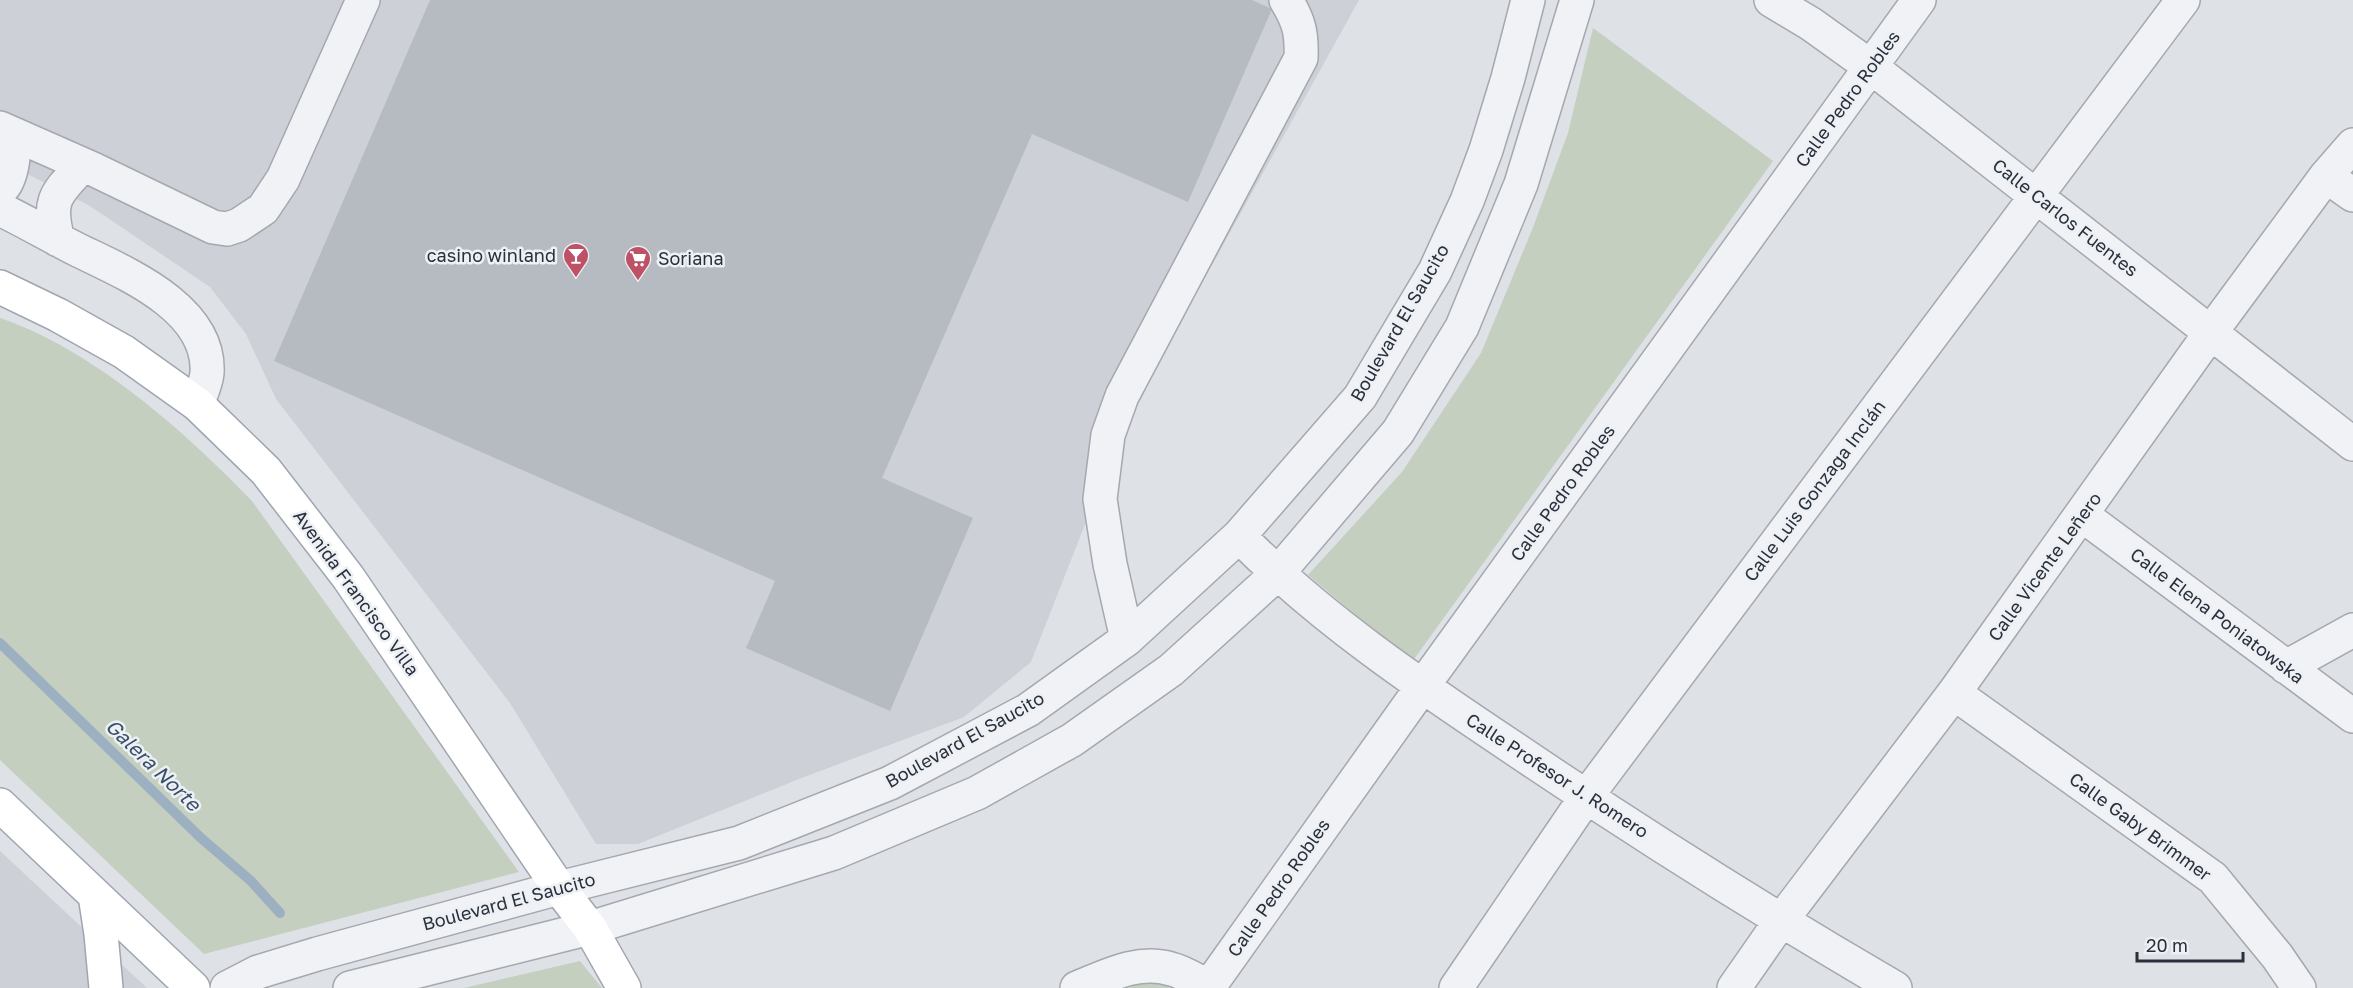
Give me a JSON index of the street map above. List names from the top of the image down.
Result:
{
  "streets": {
    "main road": ["Avenida Francisco Villa"],
    "street": [
      "Calle Pedro Robles",
      "Calle Carlos Fuentes",
      "Boulevard El Saucito",
      "Calle Luis Gonzaga Inclán",
      "Calle Vicente Leñero",
      "Calle Elena Poniatowska",
      "Calle Profesor J. Romero",
      "Calle Gaby Brimmer"
    ]
  },
  "crossings": [
    ["Calle Pedro Robles", "Calle Carlos Fuentes"],
    ["Calle Pedro Robles", "Calle Profesor J. Romero"],
    ["Calle Carlos Fuentes", "Calle Luis Gonzaga Inclán"],
    ["Calle Carlos Fuentes", "Calle Vicente Leñero"],
    ["Boulevard El Saucito", "Avenida Francisco Villa"],
    ["Boulevard El Saucito", "Calle Profesor J. Romero"],
    ["Calle Luis Gonzaga Inclán", "Calle Profesor J. Romero"],
    ["Calle Vicente Leñero", "Calle Elena Poniatowska"],
    ["Calle Vicente Leñero", "Calle Profesor J. Romero"],
    ["Calle Vicente Leñero", "Calle Gaby Brimmer"]
  ],
  "water": ["Galera Norte"],
  "places": {
    "bar": ["casino winland"],
    "supermarket": ["Soriana"]
  },
  "scale_bar": "20 m"
}
